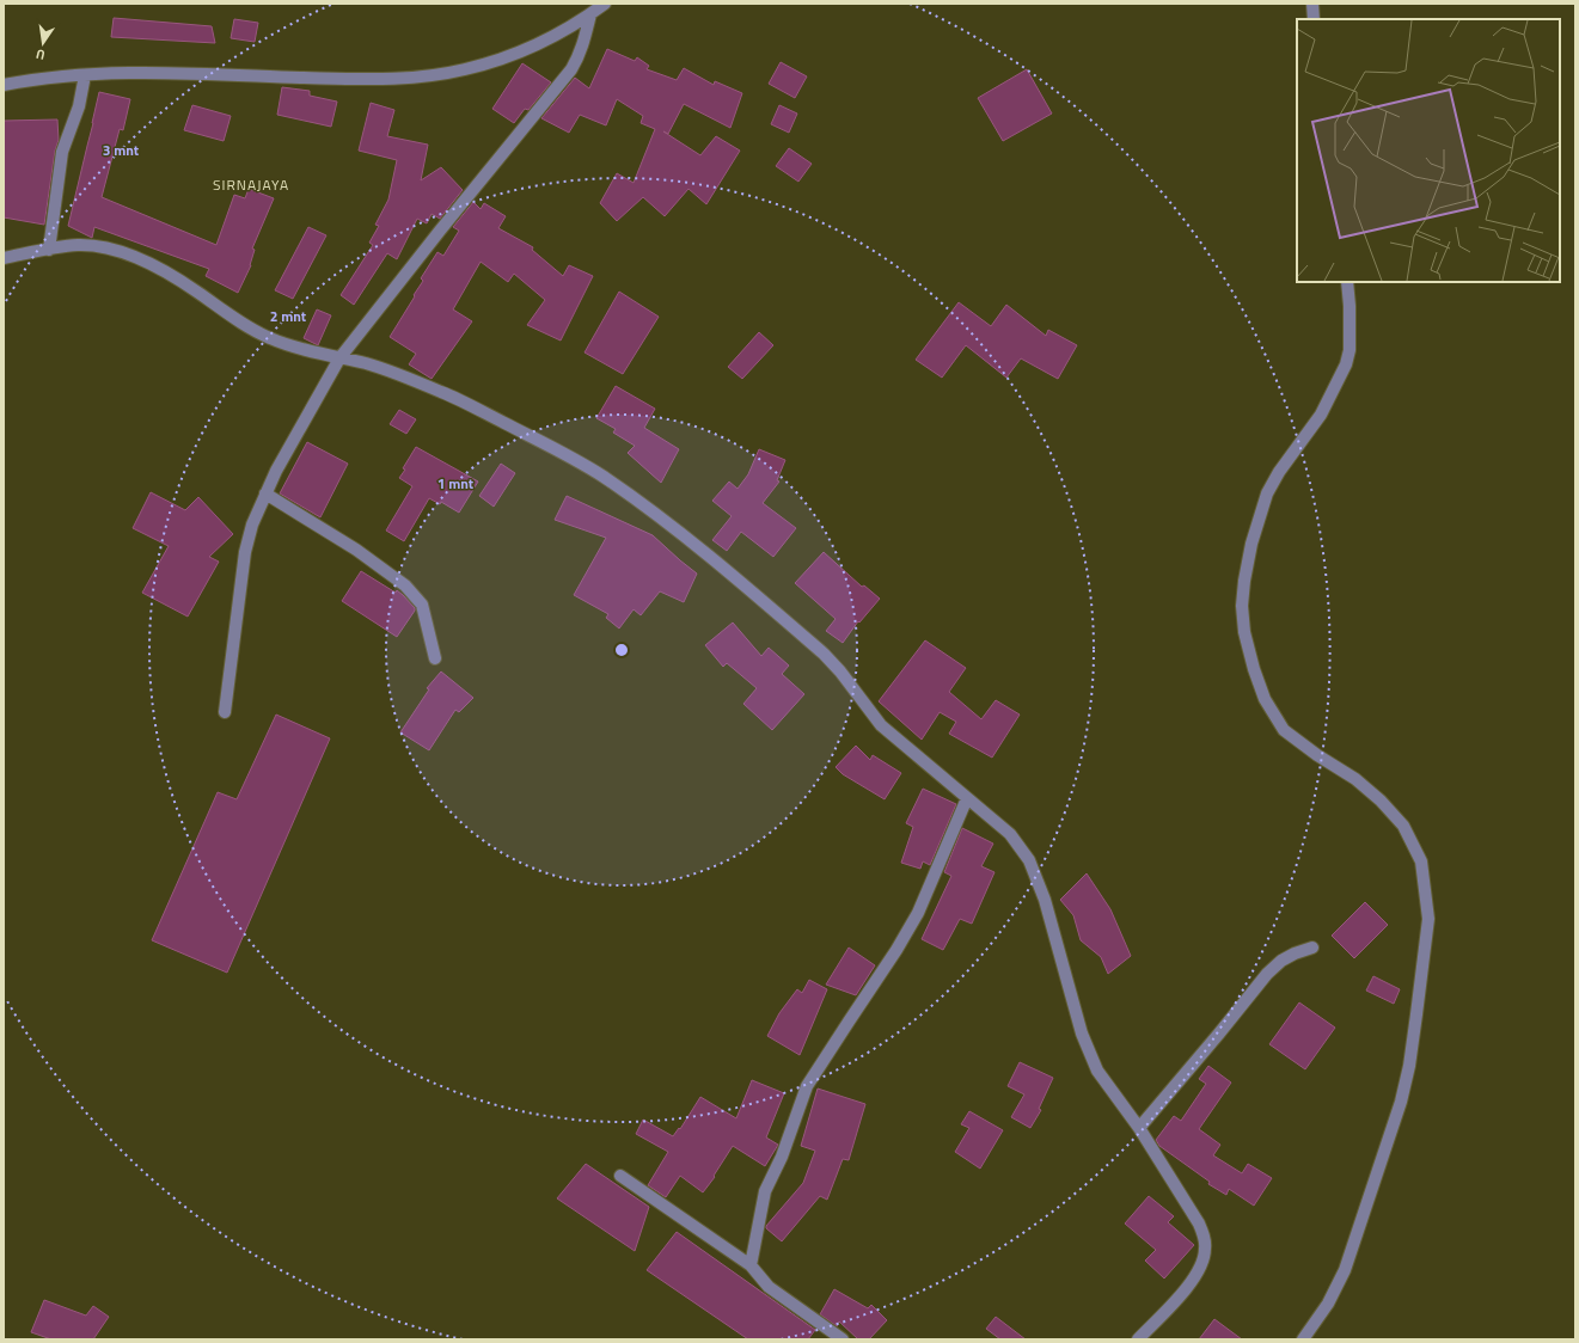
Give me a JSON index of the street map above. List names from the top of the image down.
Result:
{
  "districts": ["SIRNAJAYA"],
  "north": "bottom",
  "rings": ["3 mnt", "2 mnt", "1 mnt"]
}
